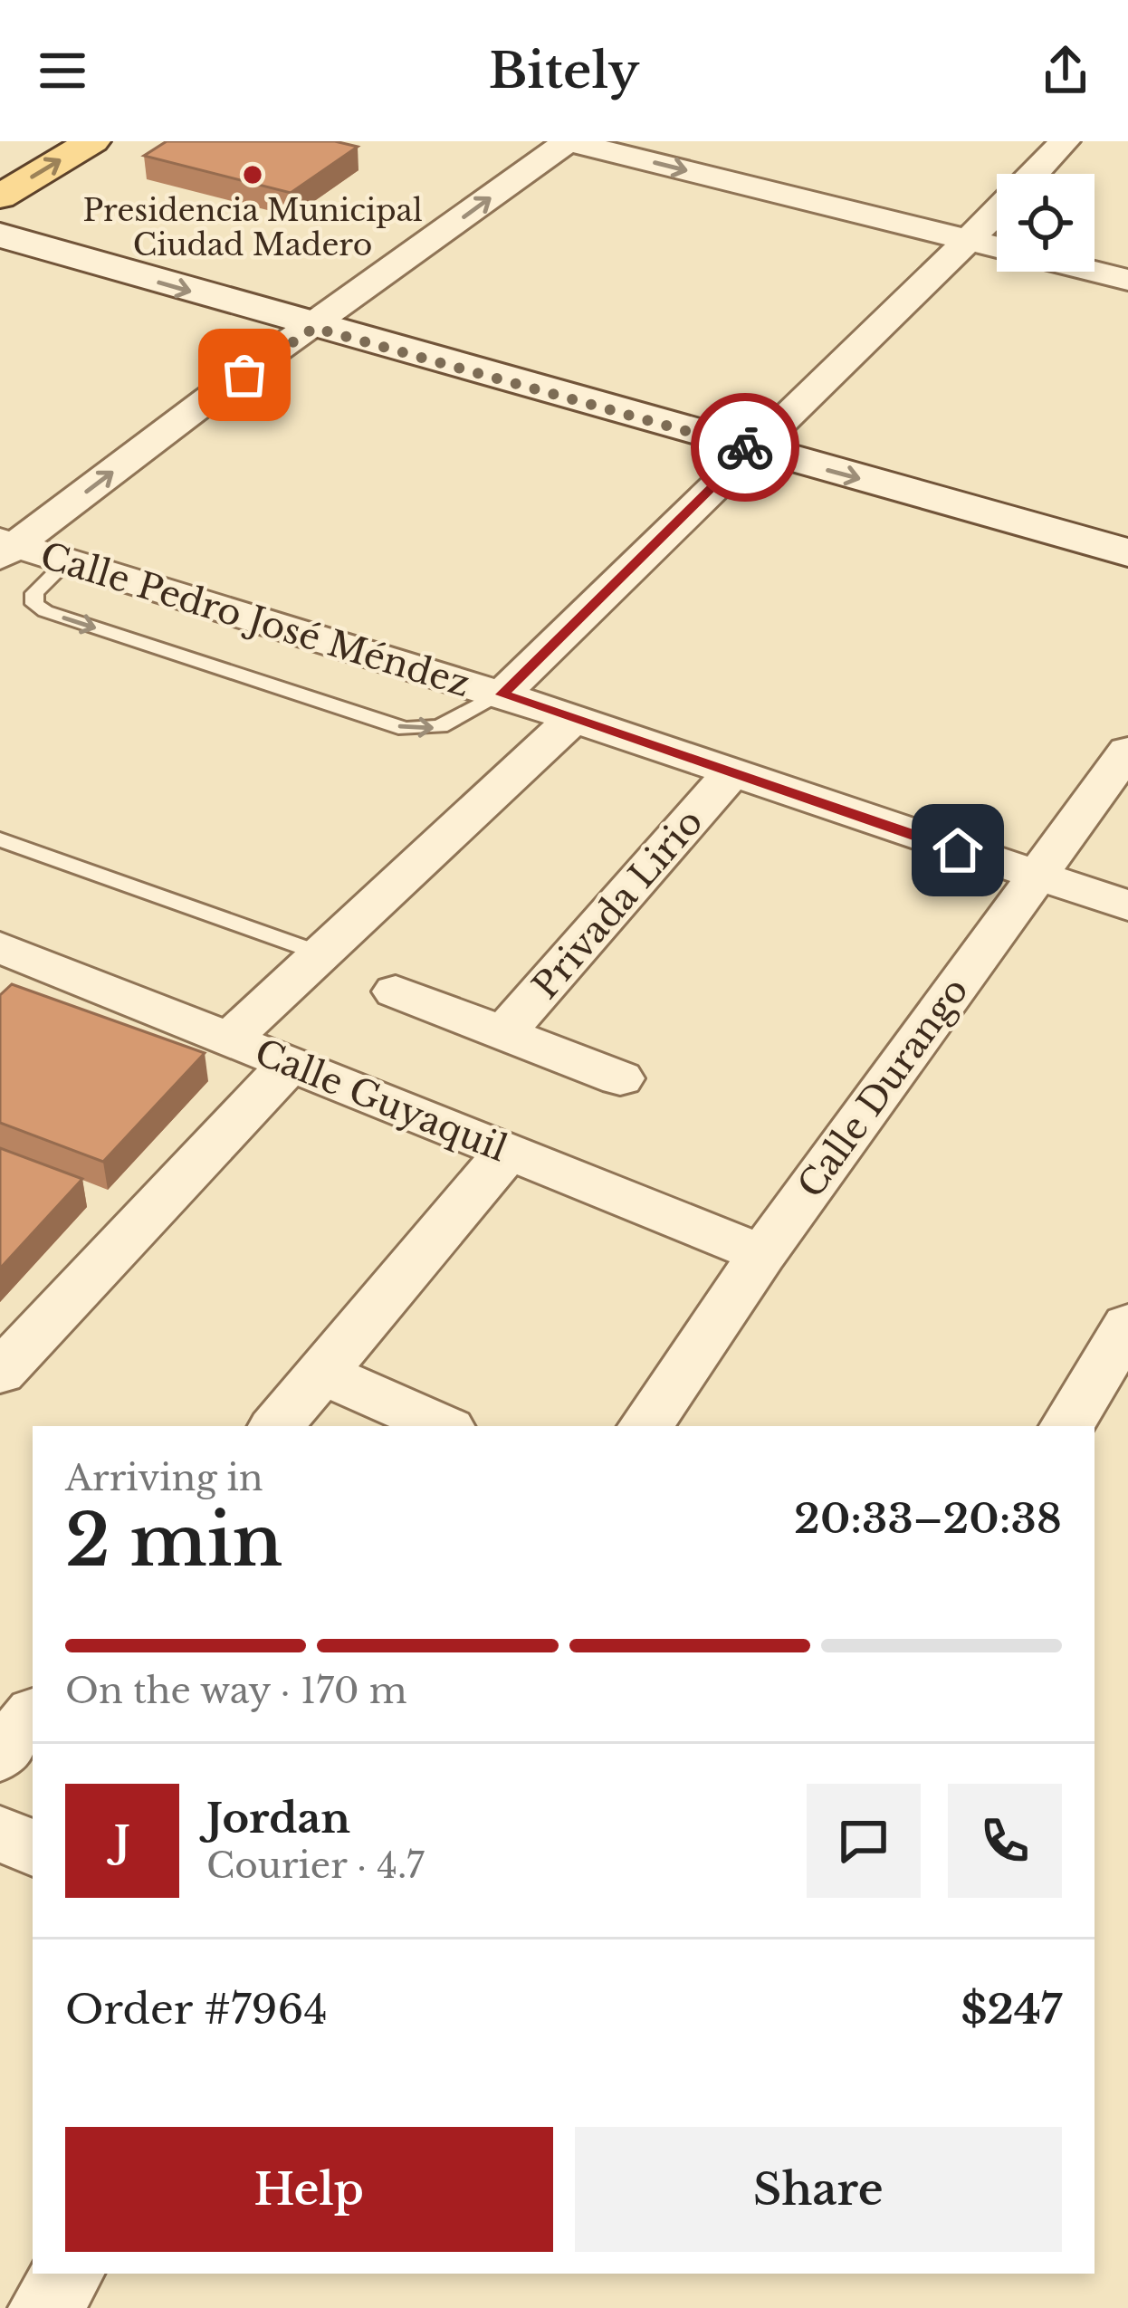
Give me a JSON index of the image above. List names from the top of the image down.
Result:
{
  "streets": {
    "street": [
      "Calle Pedro José Méndez",
      "Privada Lirio",
      "Calle Durango",
      "Calle Guyaquil"
    ]
  },
  "crossings": [
    ["Calle Pedro José Méndez", "Privada Lirio"],
    ["Calle Pedro José Méndez", "Calle Durango"],
    ["Calle Durango", "Calle Guyaquil"]
  ],
  "places": ["Presidencia Municipal Ciudad Madero"],
  "page": {
    "header": "Bitely",
    "heading": ["2 min", "Arriving in", "20:33–20:38"],
    "panel": [
      "Jordan",
      "Courier · 4.7",
      "Order #7964",
      "$247"
    ],
    "bar": "On the way · 170 m",
    "round": "J",
    "buttons": ["Help", "Share"]
  }
}
